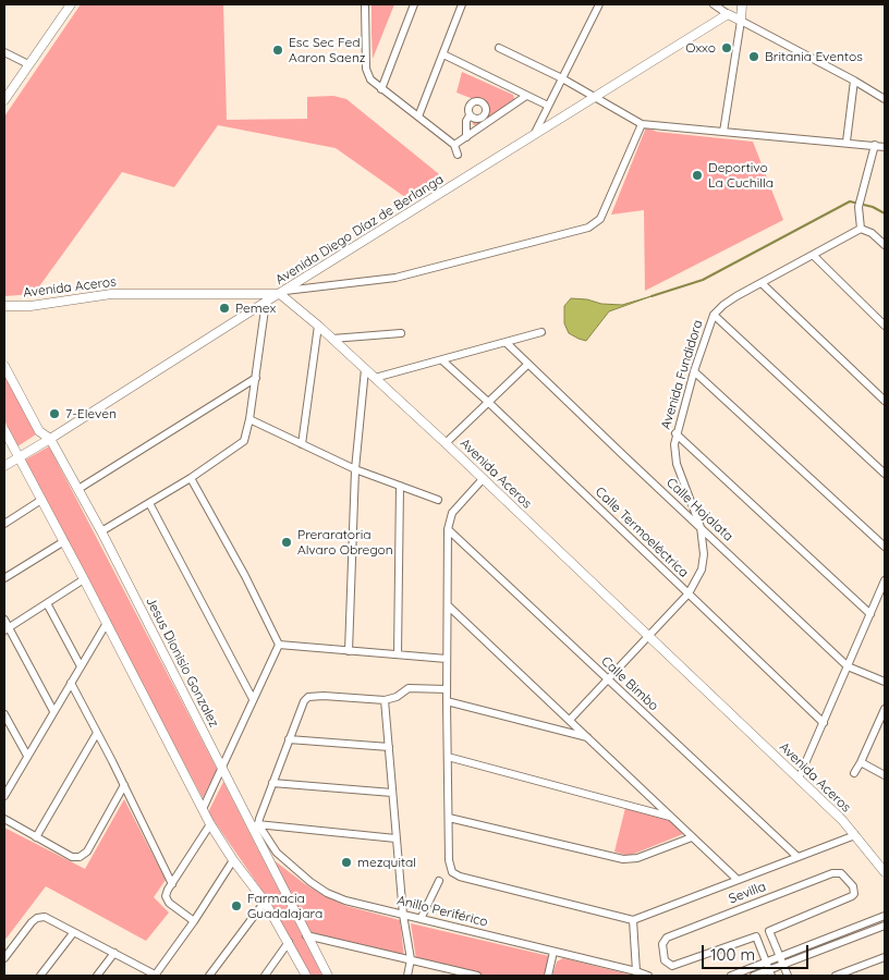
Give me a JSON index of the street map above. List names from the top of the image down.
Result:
{
  "streets": {
    "street": [
      "Avenida Diego Díaz de Berlanga",
      "Avenida Aceros",
      "Avenida Fundidora",
      "Calle Hojalata",
      "Calle Termoeléctrica",
      "Jesus Dionisio Gonzalez",
      "Calle Bimbo",
      "Sevilla",
      "Anillo Periférico"
    ]
  },
  "crossings": [
    ["Avenida Diego Díaz de Berlanga", "Avenida Aceros"],
    ["Avenida Diego Díaz de Berlanga", "Jesus Dionisio Gonzalez"],
    ["Avenida Aceros", "Avenida Fundidora"],
    ["Avenida Fundidora", "Calle Hojalata"],
    ["Avenida Fundidora", "Calle Termoeléctrica"],
    ["Avenida Fundidora", "Calle Bimbo"],
    ["Jesus Dionisio Gonzalez", "Anillo Periférico"]
  ],
  "places": [
    "Oxxo",
    "Esc Sec Fed Aaron Saenz",
    "Britania Eventos",
    "Deportivo La Cuchilla",
    "Pemex",
    "7-Eleven",
    "Preraratoria Alvaro Obregon",
    "mezquital",
    "Farmacia Guadalajara"
  ],
  "scale_bar": "100 m"
}
